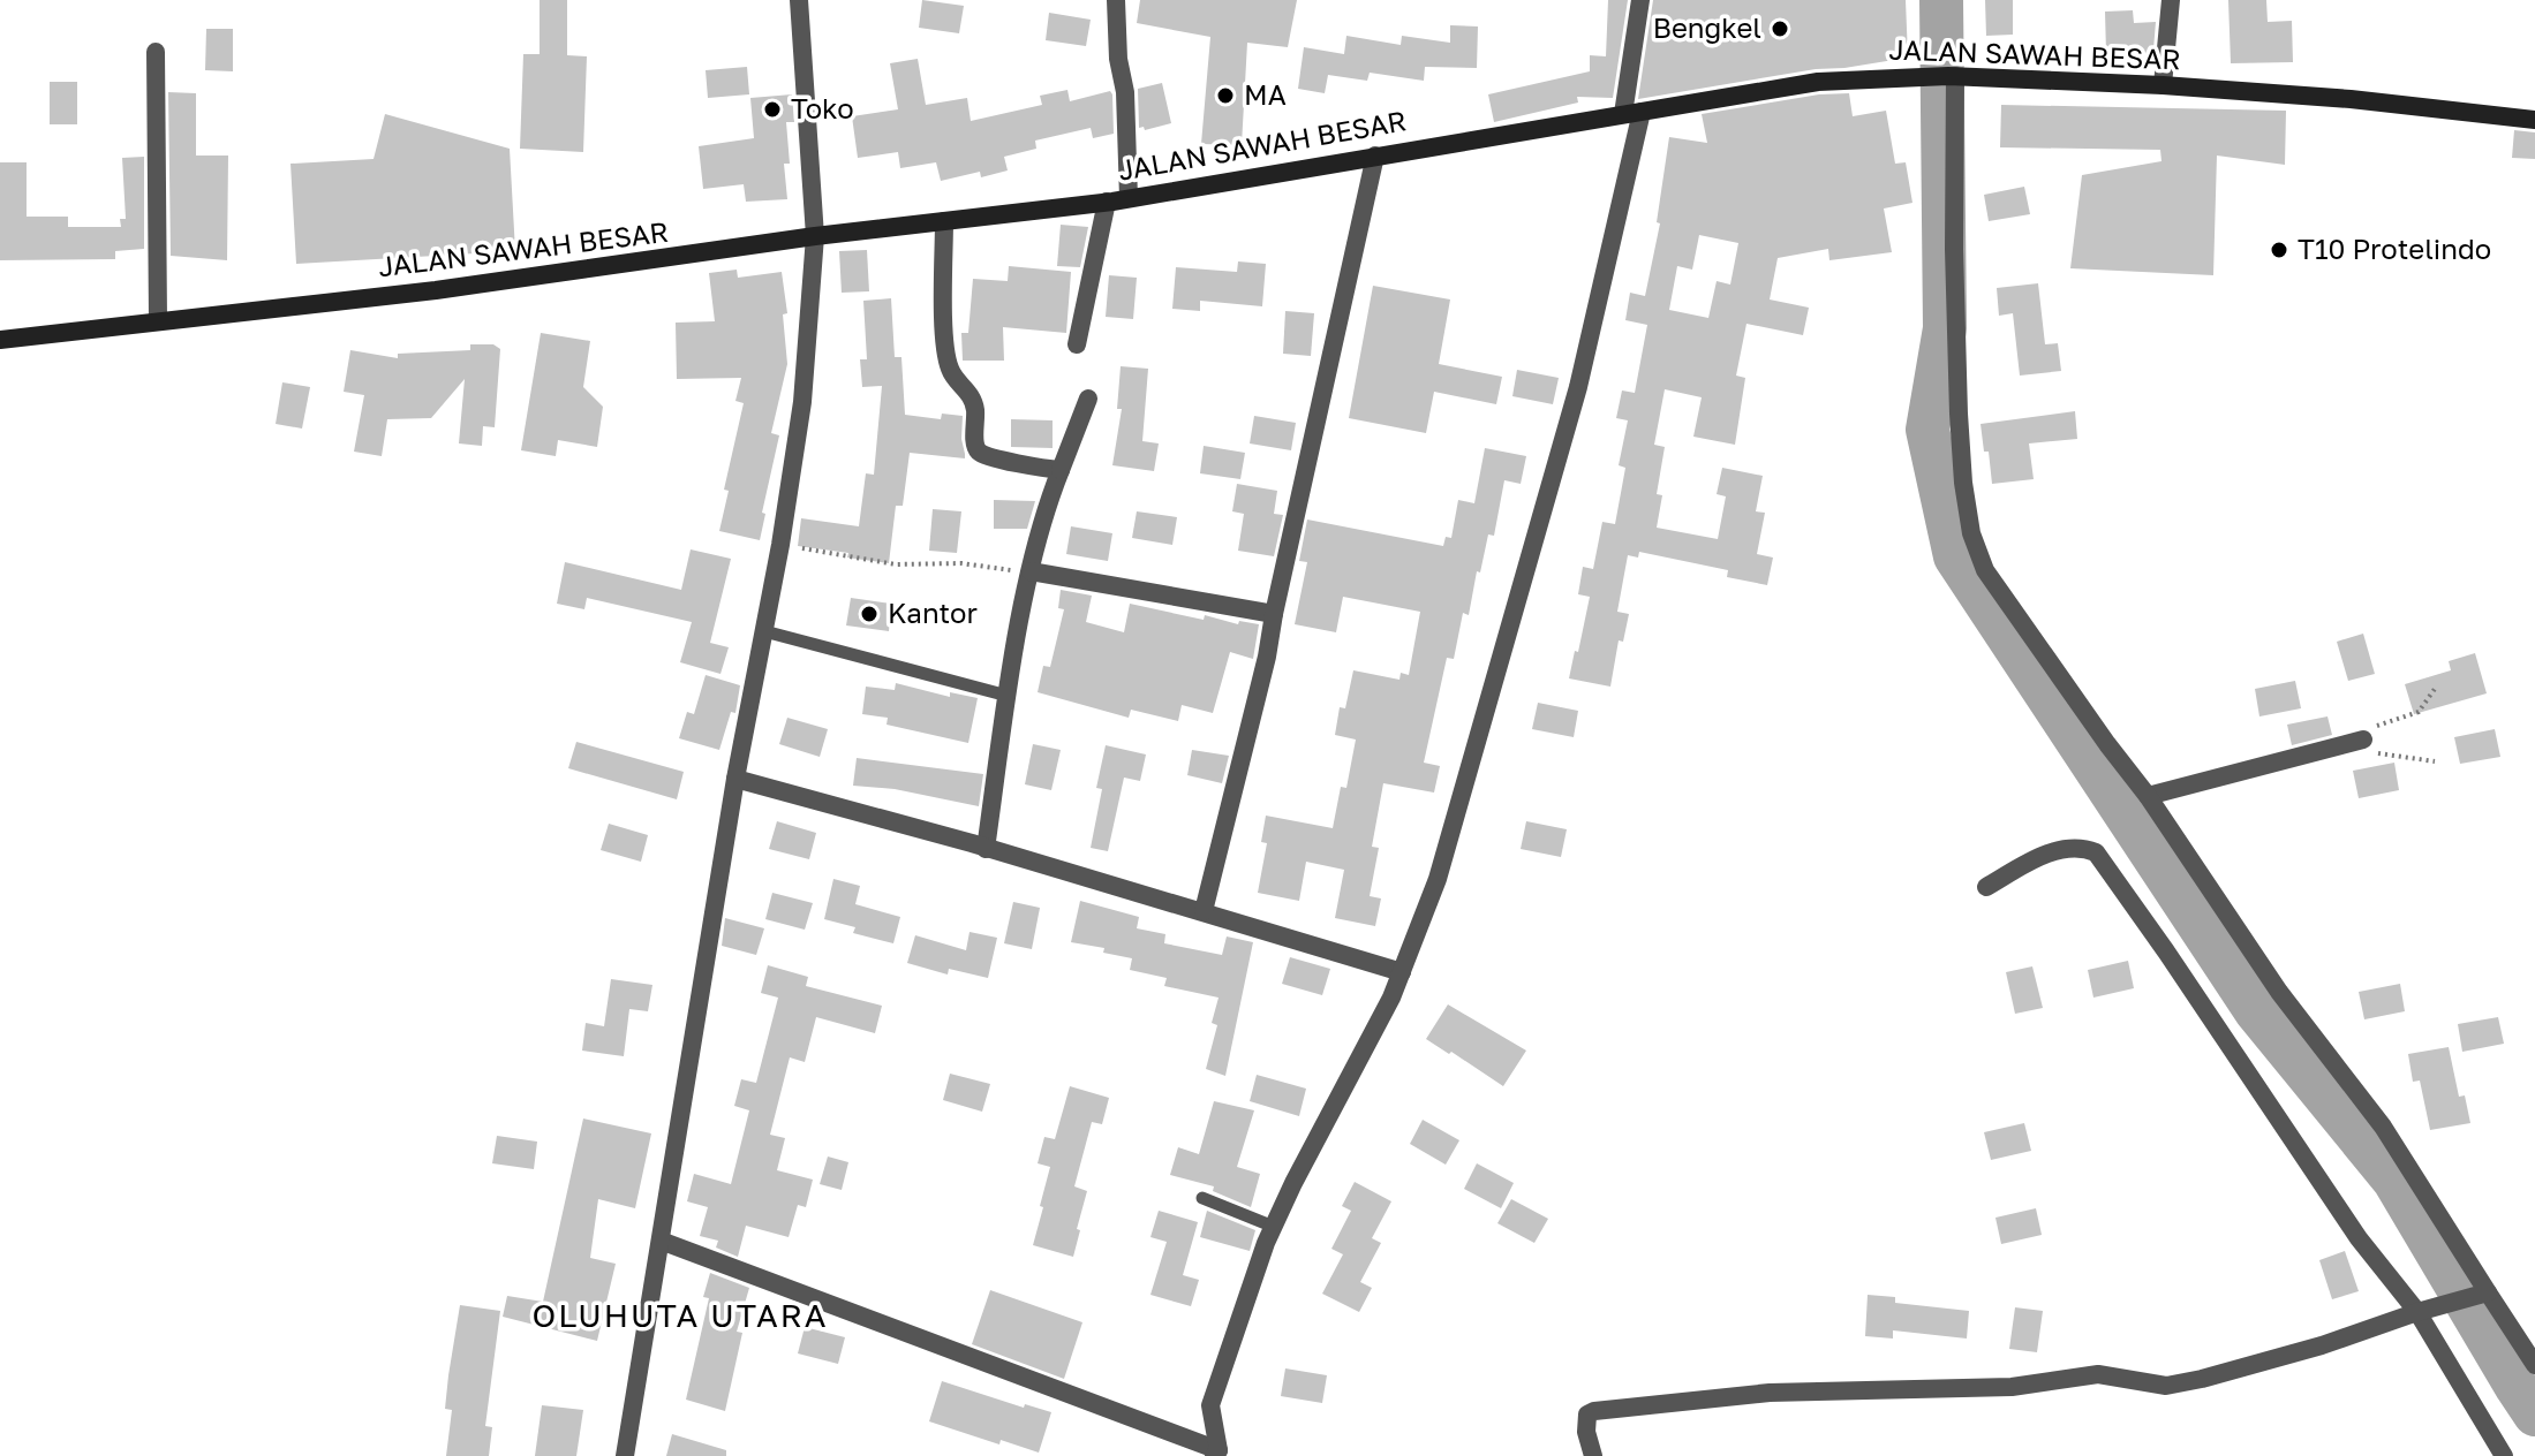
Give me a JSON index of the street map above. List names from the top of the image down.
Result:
{
  "streets": {
    "main road": ["JALAN SAWAH BESAR"]
  },
  "districts": ["OLUHUTA UTARA"],
  "places": [
    "Bengkel",
    "MA",
    "Toko",
    "T10 Protelindo",
    "Kantor"
  ]
}
